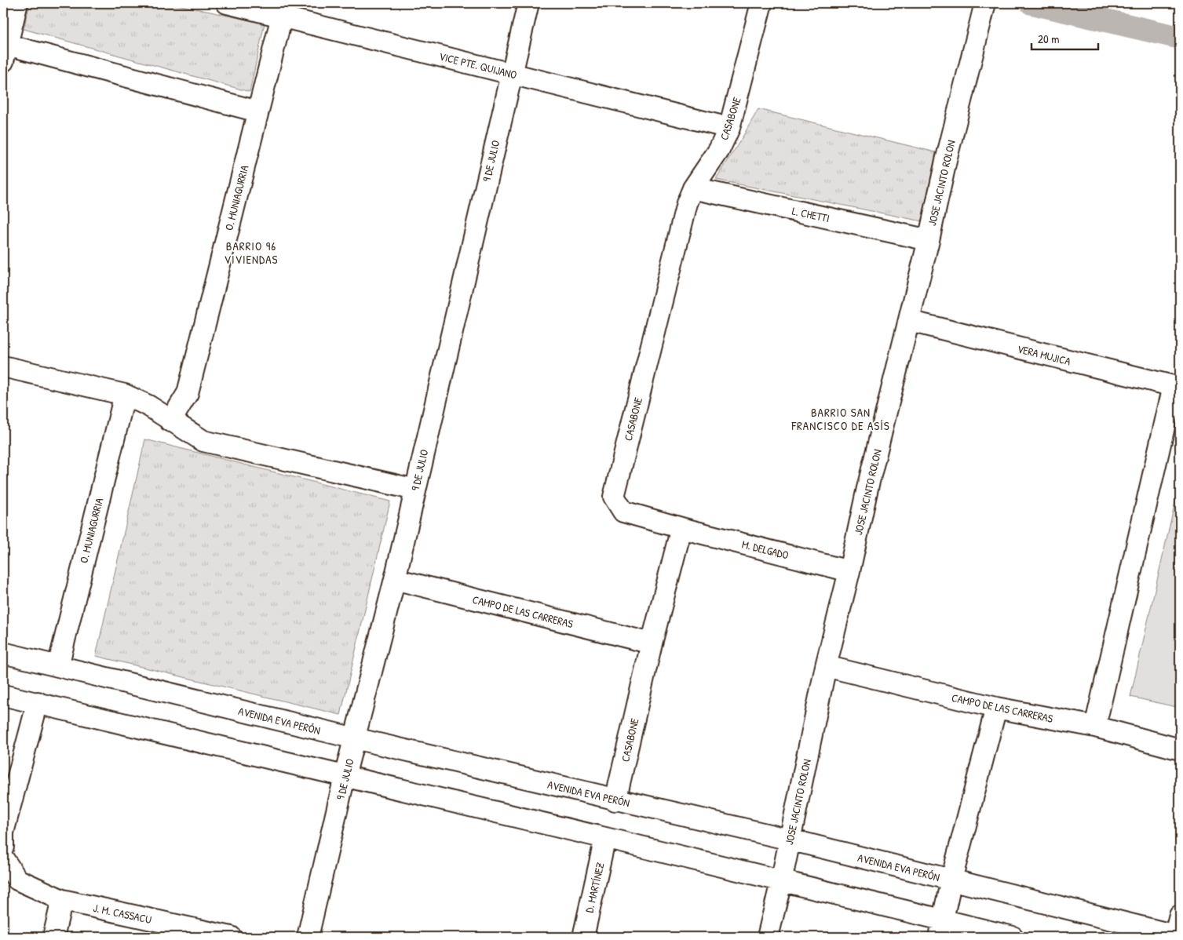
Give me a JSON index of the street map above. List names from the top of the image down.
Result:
{
  "streets": {
    "street": [
      "VICE PTE. QUIJANO",
      "CASABONE",
      "9 DE JULIO",
      "JOSE JACINTO ROLON",
      "O. MUNIAGURRIA",
      "L. CHETTI",
      "VERA MUJICA",
      "M. DELGADO",
      "CAMPO DE LAS CARRERAS",
      "AVENIDA EVA PERÓN",
      "D. MARTÍNEZ",
      "J. M. CASSACU"
    ]
  },
  "crossings": [
    ["VICE PTE. QUIJANO", "CASABONE"],
    ["VICE PTE. QUIJANO", "9 DE JULIO"],
    ["VICE PTE. QUIJANO", "O. MUNIAGURRIA"],
    ["CASABONE", "L. CHETTI"],
    ["CASABONE", "M. DELGADO"],
    ["CASABONE", "CAMPO DE LAS CARRERAS"],
    ["CASABONE", "AVENIDA EVA PERÓN"],
    ["9 DE JULIO", "CAMPO DE LAS CARRERAS"],
    ["9 DE JULIO", "AVENIDA EVA PERÓN"],
    ["JOSE JACINTO ROLON", "L. CHETTI"],
    ["JOSE JACINTO ROLON", "VERA MUJICA"],
    ["JOSE JACINTO ROLON", "M. DELGADO"],
    ["JOSE JACINTO ROLON", "CAMPO DE LAS CARRERAS"],
    ["JOSE JACINTO ROLON", "AVENIDA EVA PERÓN"],
    ["O. MUNIAGURRIA", "AVENIDA EVA PERÓN"]
  ],
  "districts": ["BARRIO 96 VIVIENDAS", "BARRIO SAN FRANCISCO DE ASÍS"],
  "scale_bar": "20 m"
}
